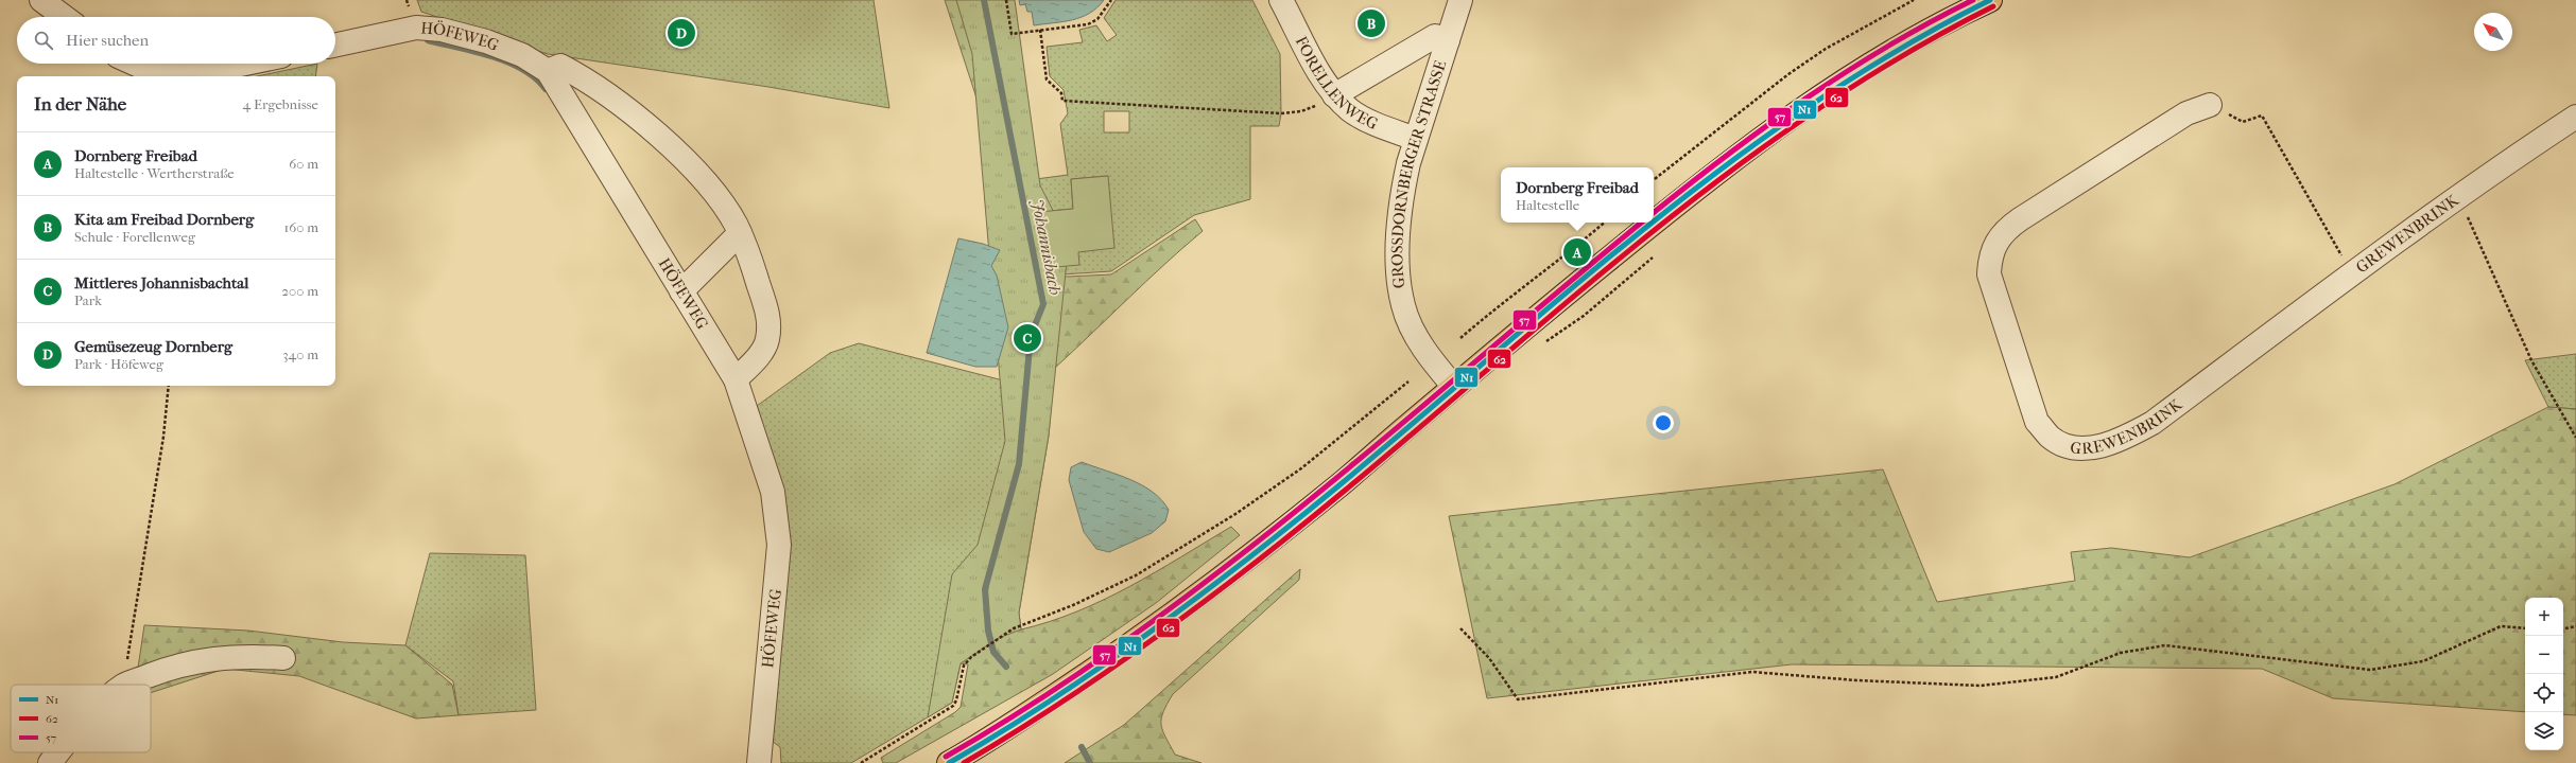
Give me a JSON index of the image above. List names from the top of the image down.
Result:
{
  "streets": {
    "street": [
      "HÖFEWEG",
      "FORELLENWEG",
      "GROSSDORNBERGER STRASSE",
      "GREWENBRINK"
    ]
  },
  "crossings": [
    ["FORELLENWEG", "GROSSDORNBERGER STRASSE"]
  ],
  "water": ["Johannisbach"],
  "lines": ["transit line N1", "transit line 57", "transit line 62"],
  "legend": ["N1", "62", "57"],
  "north": "top left",
  "page": {
    "pins": [
      "B",
      "D",
      "A",
      "C"
    ],
    "search": "Hier suchen",
    "heading": ["In der Nähe", "4 Ergebnisse"],
    "list": [
      {
        "mark": "A",
        "name": "Dornberg Freibad",
        "note": "Haltestelle · Wertherstraße",
        "value": "60 m"
      },
      {
        "mark": "B",
        "name": "Kita am Freibad Dornberg",
        "note": "Schule · Forellenweg",
        "value": "160 m"
      },
      {
        "mark": "C",
        "name": "Mittleres Johannisbachtal",
        "note": "Park",
        "value": "200 m"
      },
      {
        "mark": "D",
        "name": "Gemüsezeug Dornberg",
        "note": "Park · Höfeweg",
        "value": "340 m"
      }
    ],
    "popup": ["Dornberg Freibad", "Haltestelle"],
    "map_buttons": ["+", "−"]
  }
}
